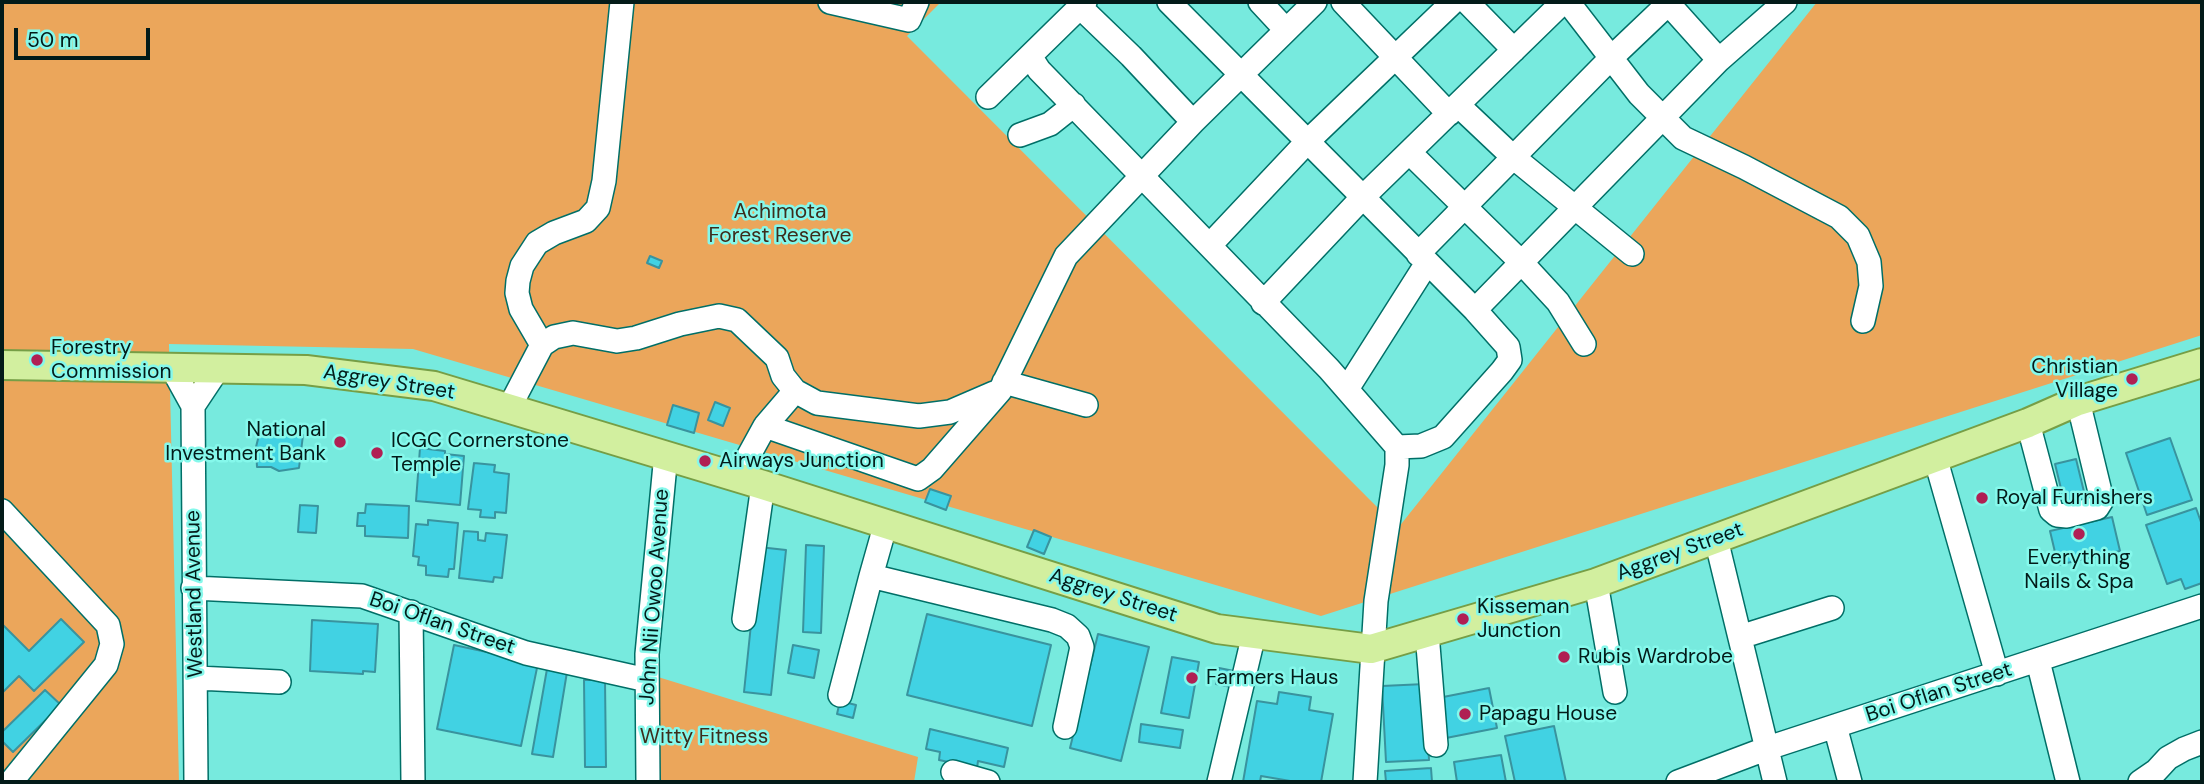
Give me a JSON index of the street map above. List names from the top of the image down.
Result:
{
  "streets": {
    "main road": ["Aggrey Street"],
    "street": ["Westland Avenue", "John Nii Owoo Avenue", "Boi Oflan Street"]
  },
  "crossings": [
    ["Aggrey Street", "Westland Avenue"],
    ["Aggrey Street", "John Nii Owoo Avenue"],
    ["Westland Avenue", "Boi Oflan Street"],
    ["John Nii Owoo Avenue", "Boi Oflan Street"]
  ],
  "parks": ["Achimota Forest Reserve", "Witty Fitness"],
  "places": [
    "Forestry Commission",
    "Christian Village",
    "National Investment Bank",
    "ICGC Cornerstone Temple",
    "Airways Junction",
    "Royal Furnishers",
    "Everything Nails & Spa",
    "Kisseman Junction",
    "Rubis Wardrobe",
    "Farmers Haus",
    "Papagu House"
  ],
  "scale_bar": "50 m"
}
